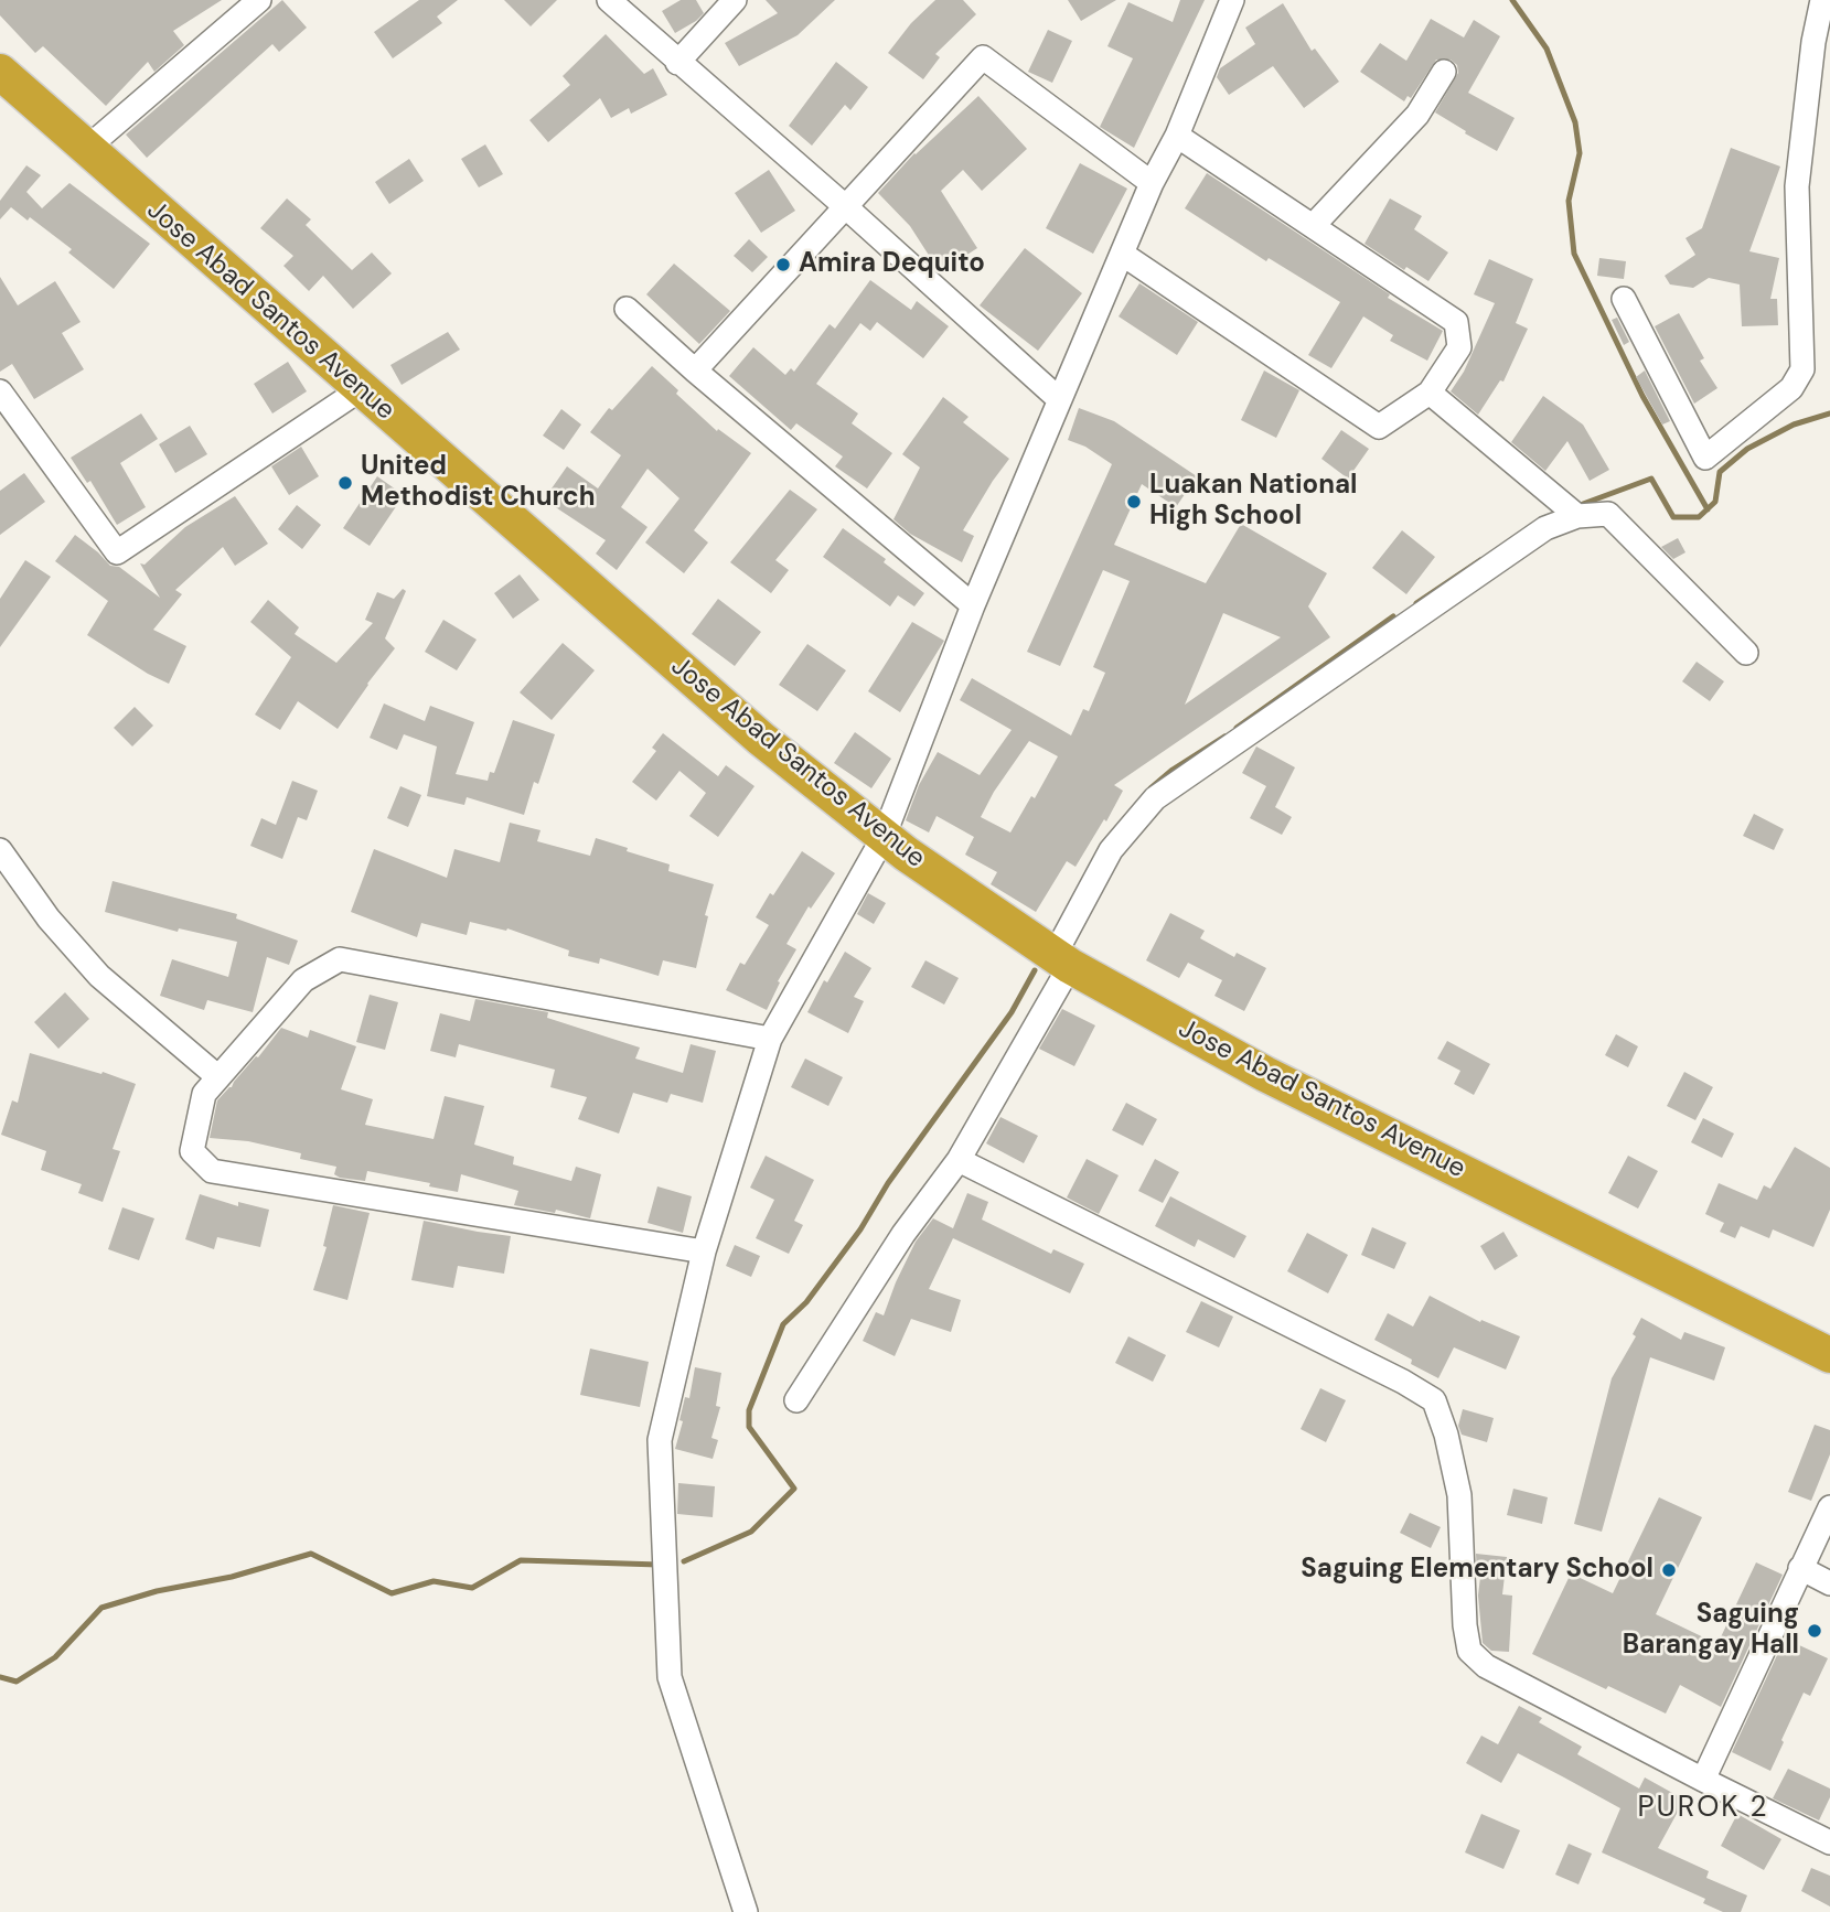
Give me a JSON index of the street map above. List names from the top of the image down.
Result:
{
  "streets": {
    "highway": ["Jose Abad Santos Avenue"]
  },
  "districts": ["PUROK 2"],
  "places": [
    "Amira Dequito",
    "United Methodist Church",
    "Luakan National High School",
    "Saguing Elementary School",
    "Saguing Barangay Hall"
  ]
}
